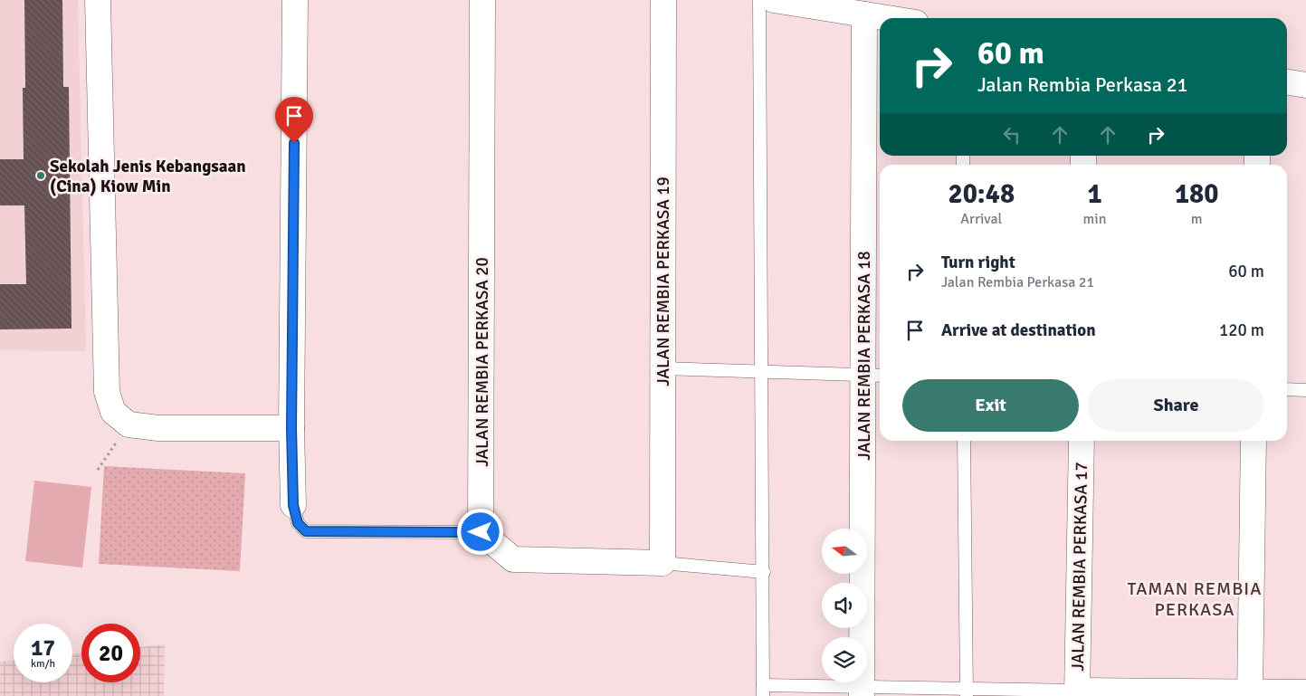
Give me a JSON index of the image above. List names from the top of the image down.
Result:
{
  "streets": {
    "street": [
      "JALAN REMBIA PERKASA 19",
      "JALAN REMBIA PERKASA 18",
      "JALAN REMBIA PERKASA 20",
      "JALAN REMBIA PERKASA 17"
    ]
  },
  "districts": ["TAMAN REMBIA PERKASA"],
  "places": ["Sekolah Jenis Kebangsaan (Cina) Kiow Min"],
  "north": "left",
  "page": {
    "turn": ["60 m", "Jalan Rembia Perkasa 21"],
    "eta": [
      "20:48",
      "Arrival",
      "1",
      "min",
      "180",
      "m"
    ],
    "list": [
      {
        "name": "Turn right",
        "note": "Jalan Rembia Perkasa 21",
        "value": "60 m"
      },
      {
        "name": "Arrive at destination",
        "value": "120 m"
      }
    ],
    "buttons": ["Exit", "Share"],
    "speed": "17 km/h",
    "limit": "20"
  }
}
